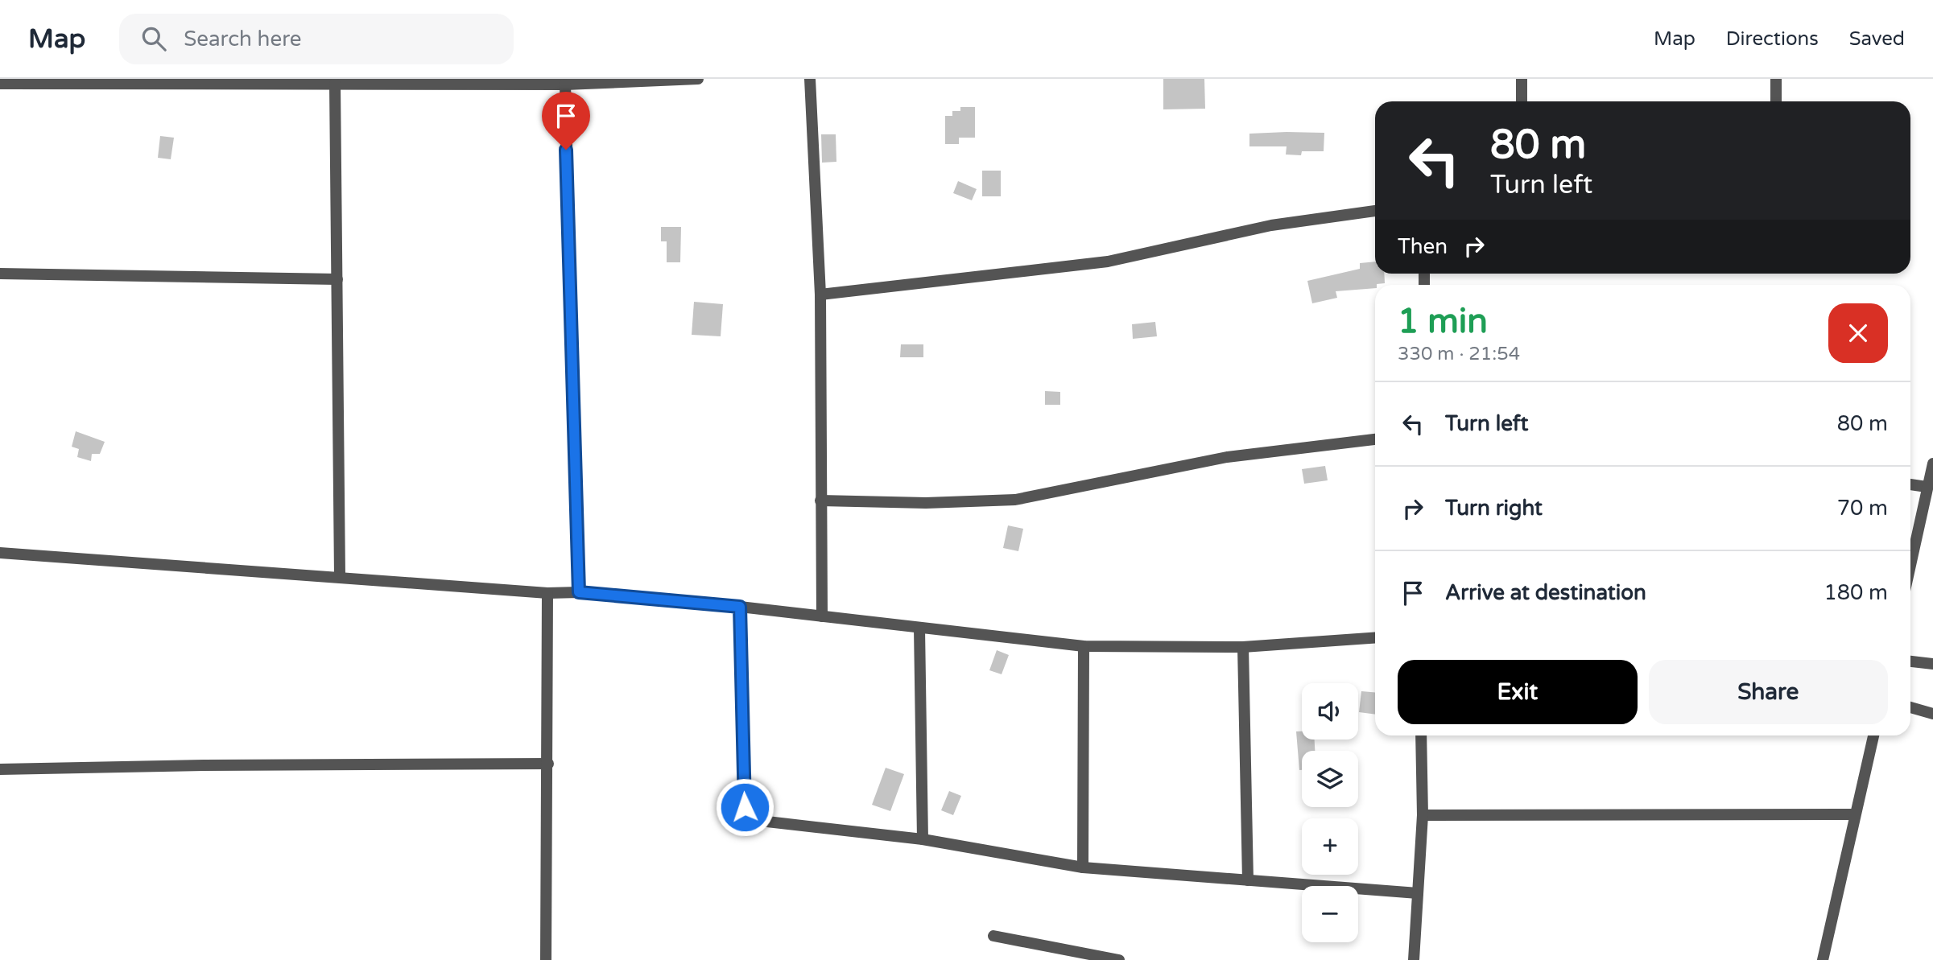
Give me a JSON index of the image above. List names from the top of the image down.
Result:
{
  "page": {
    "header": "Map",
    "search": "Search here",
    "nav": ["Map", "Directions", "Saved"],
    "turn": ["80 m", "Turn left"],
    "then": "Then",
    "heading": ["1 min", "330 m · 21:54"],
    "list": [
      {
        "name": "Turn left",
        "value": "80 m"
      },
      {
        "name": "Turn right",
        "value": "70 m"
      },
      {
        "name": "Arrive at destination",
        "value": "180 m"
      }
    ],
    "buttons": ["Exit", "Share"],
    "map_buttons": ["+", "−"]
  }
}
